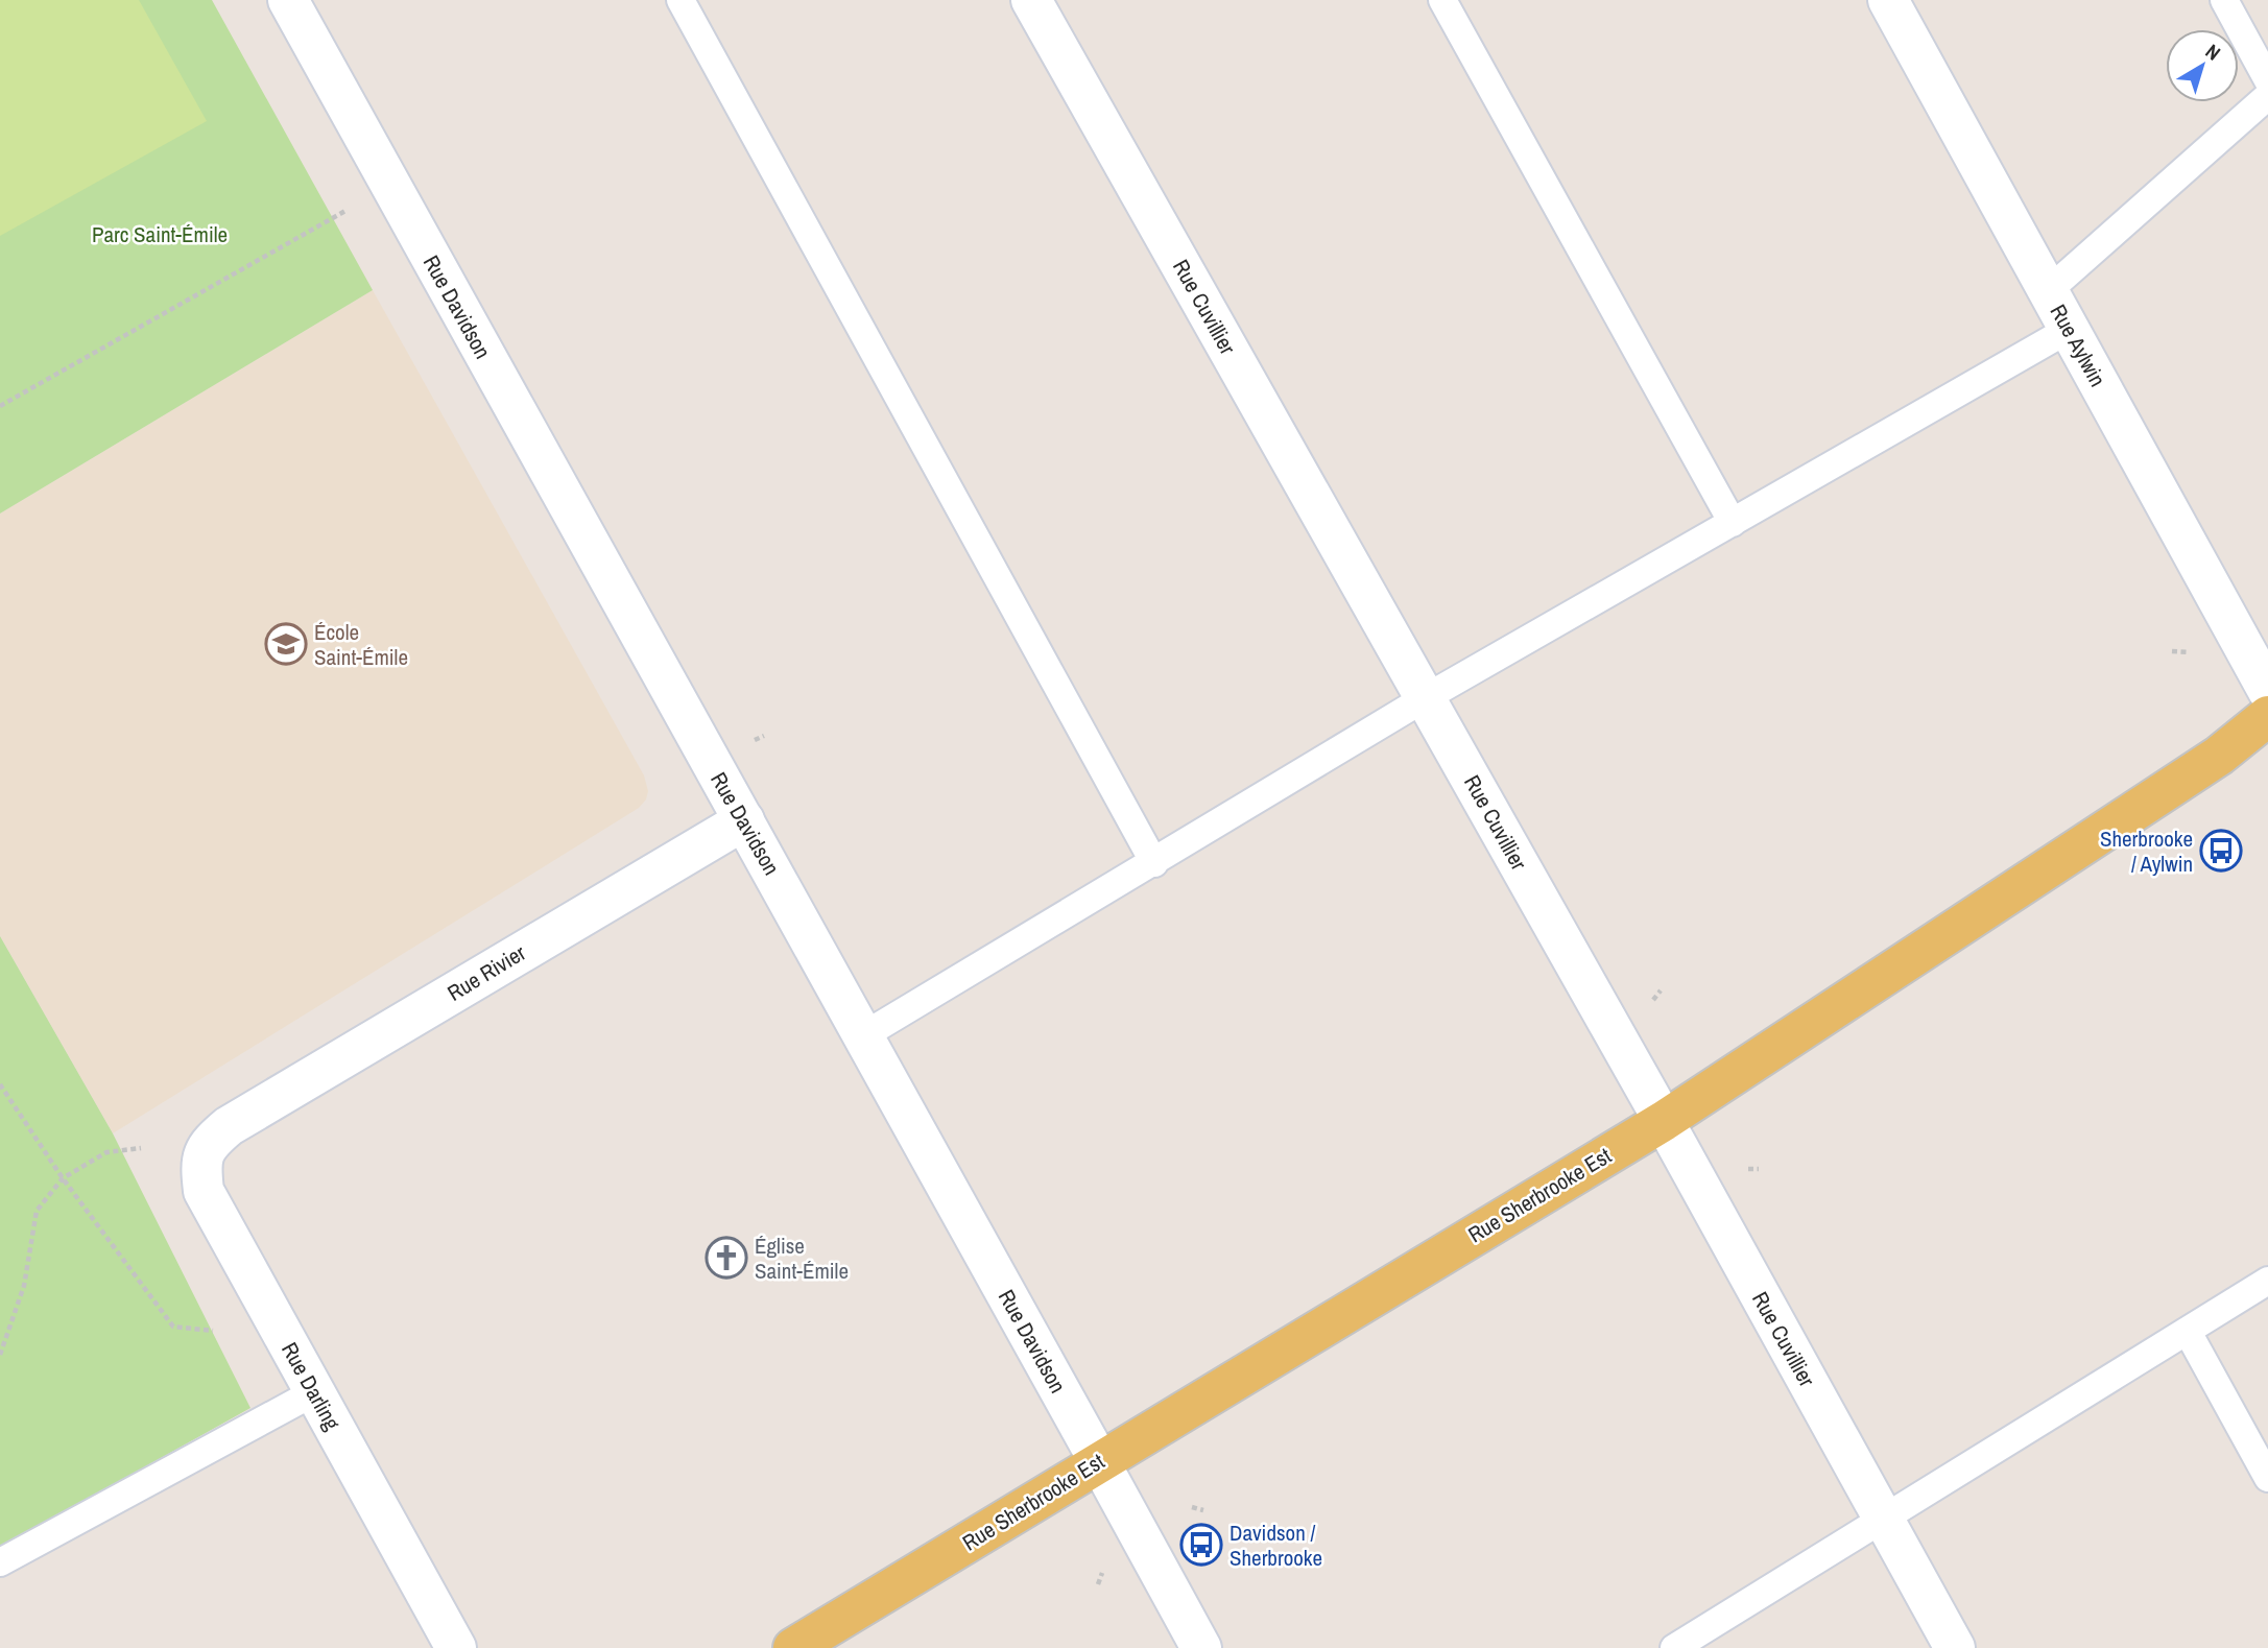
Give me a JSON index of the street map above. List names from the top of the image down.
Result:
{
  "streets": {
    "main road": ["Rue Sherbrooke Est"],
    "street": [
      "Rue Davidson",
      "Rue Cuvillier",
      "Rue Aylwin",
      "Rue Rivier",
      "Rue Darling"
    ]
  },
  "crossings": [
    ["Rue Davidson", "Rue Rivier"],
    ["Rue Davidson", "Rue Sherbrooke Est"],
    ["Rue Cuvillier", "Rue Sherbrooke Est"],
    ["Rue Rivier", "Rue Darling"]
  ],
  "parks": ["Parc Saint-Émile"],
  "places": {
    "school or university": ["École Saint-Émile"],
    "bus stop": ["Sherbrooke / Aylwin", "Davidson / Sherbrooke"],
    "church": ["Église Saint-Émile"]
  },
  "north": "top right"
}
